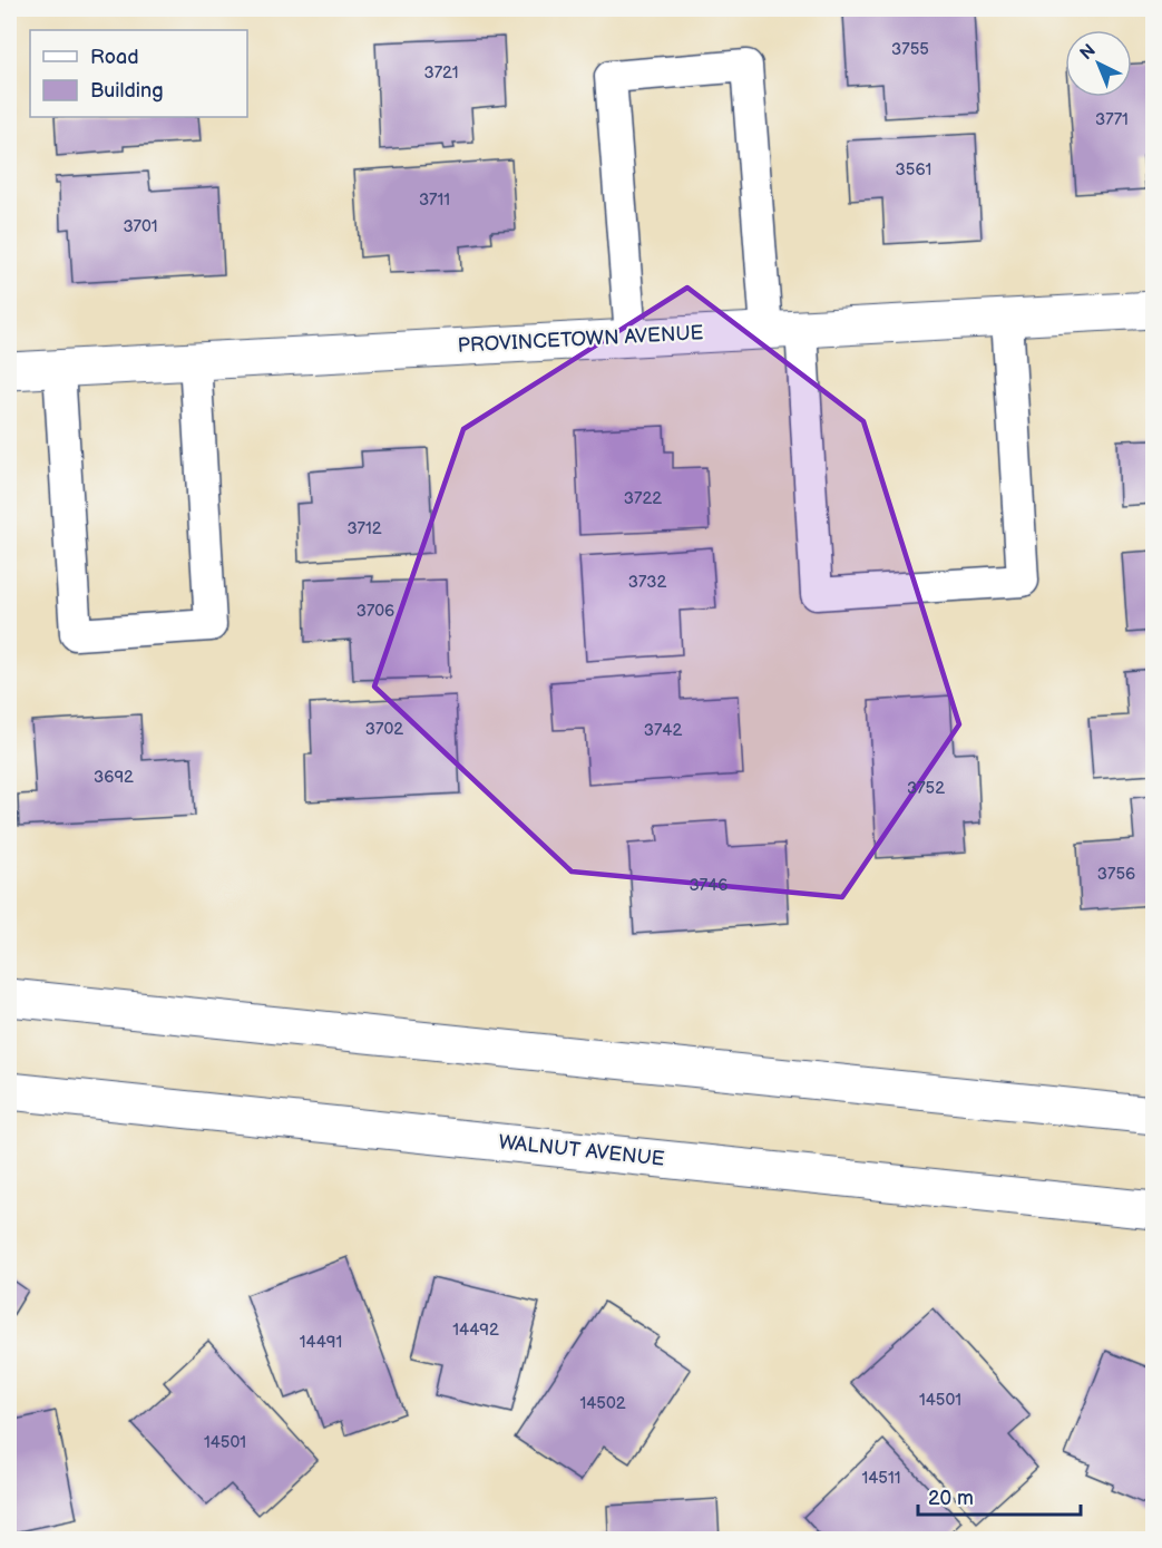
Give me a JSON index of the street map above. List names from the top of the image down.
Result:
{
  "streets": {
    "main road": ["PROVINCETOWN AVENUE", "WALNUT AVENUE"]
  },
  "house_numbers": [
    "3755",
    "3721",
    "3771",
    "3561",
    "3711",
    "3701",
    "3722",
    "3712",
    "3732",
    "3706",
    "3702",
    "3742",
    "3692",
    "3752",
    "3756",
    "3746",
    "14492",
    "14491",
    "14501",
    "14502",
    "14501",
    "14511"
  ],
  "legend": ["Road", "Building"],
  "scale_bar": "20 m",
  "north": "top left"
}
